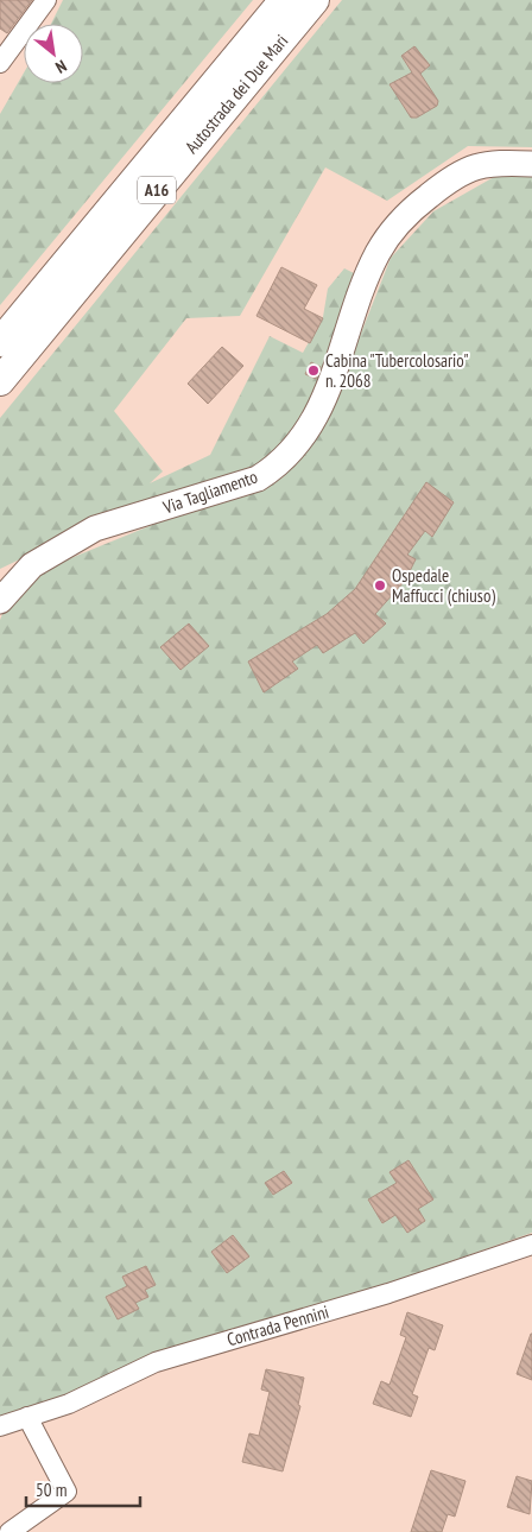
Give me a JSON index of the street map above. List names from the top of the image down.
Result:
{
  "streets": {
    "highway": ["Autostrada dei Due Mari", "A16"],
    "main road": ["Via Tagliamento"],
    "street": ["Contrada Pennini"]
  },
  "places": ["Cabina \"Tubercolosario\" n. 2068", "Ospedale Maffucci (chiuso)"],
  "scale_bar": "50 m",
  "north": "bottom right"
}
